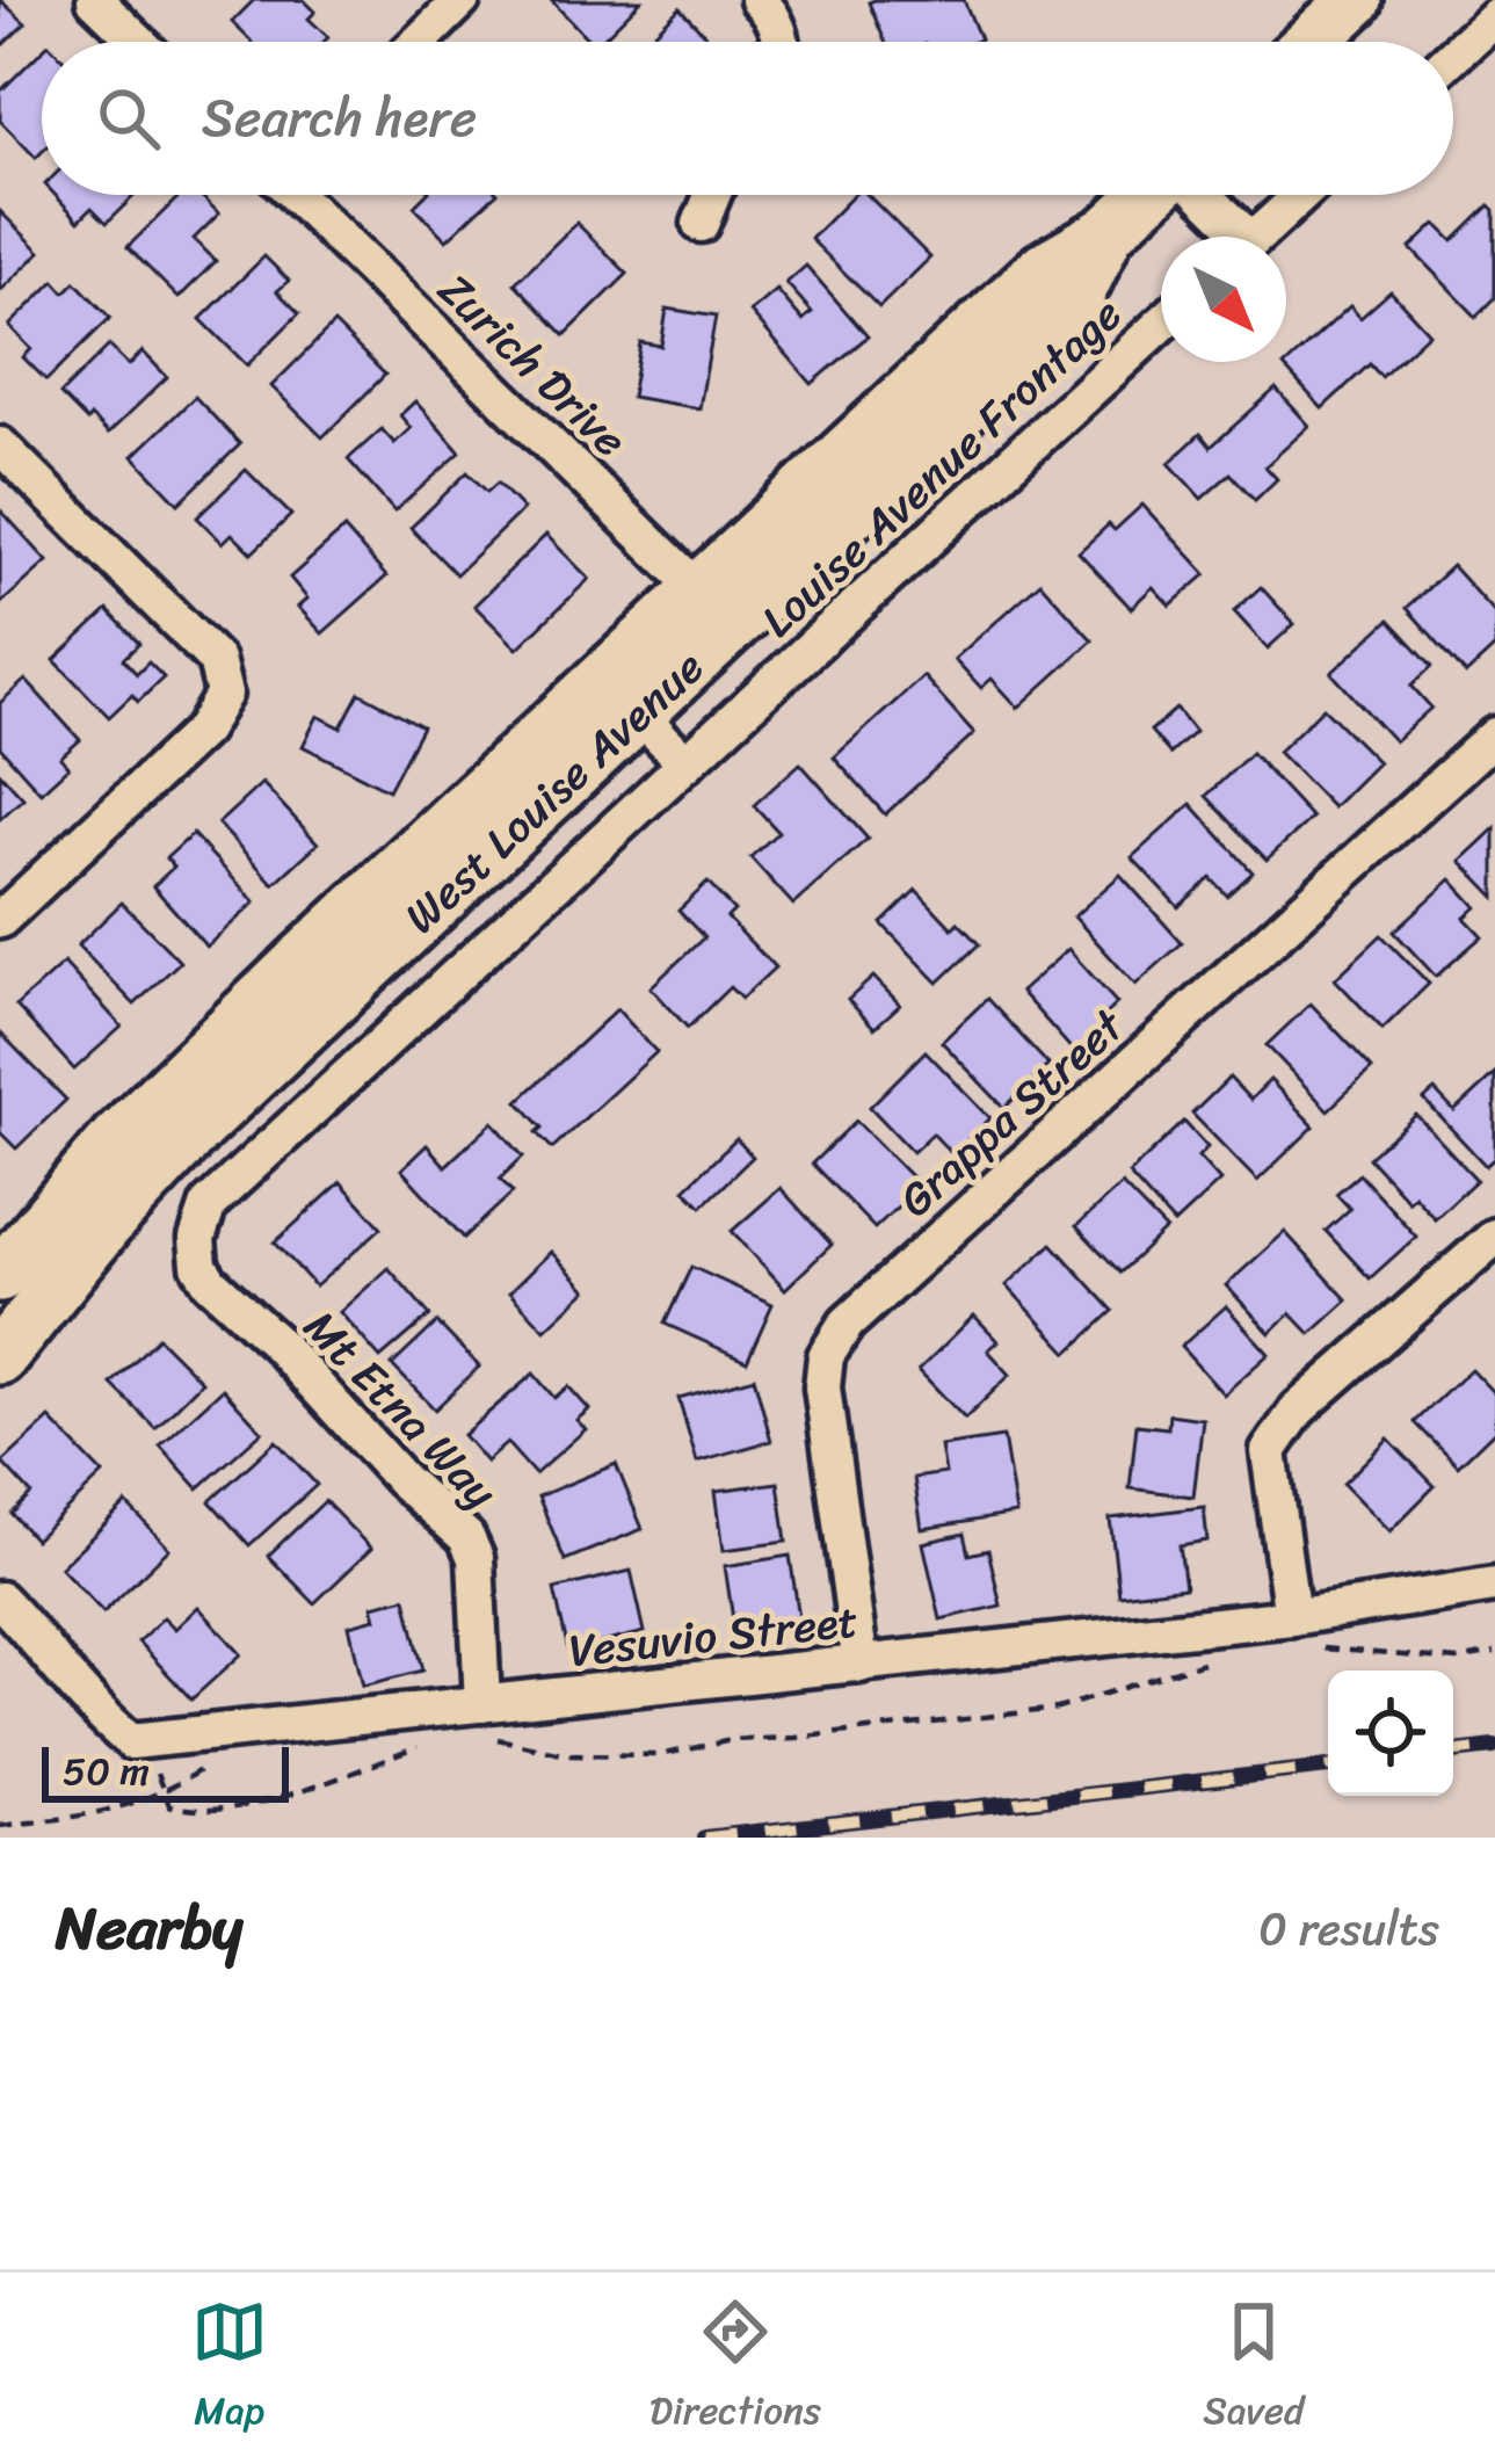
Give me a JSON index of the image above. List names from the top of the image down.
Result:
{
  "streets": {
    "main road": ["West Louise Avenue"],
    "street": [
      "Zurich Drive",
      "Louise Avenue Frontage",
      "Grappa Street",
      "Mt Etna Way",
      "Vesuvio Street"
    ]
  },
  "crossings": [
    ["Zurich Drive", "West Louise Avenue"],
    ["Louise Avenue Frontage", "Mt Etna Way"],
    ["Grappa Street", "Vesuvio Street"],
    ["Mt Etna Way", "Vesuvio Street"]
  ],
  "scale_bar": "50 m",
  "north": "bottom right",
  "page": {
    "search": "Search here",
    "scale": "50 m",
    "heading": ["Nearby", "0 results"],
    "nav": ["Map", "Directions", "Saved"]
  }
}
